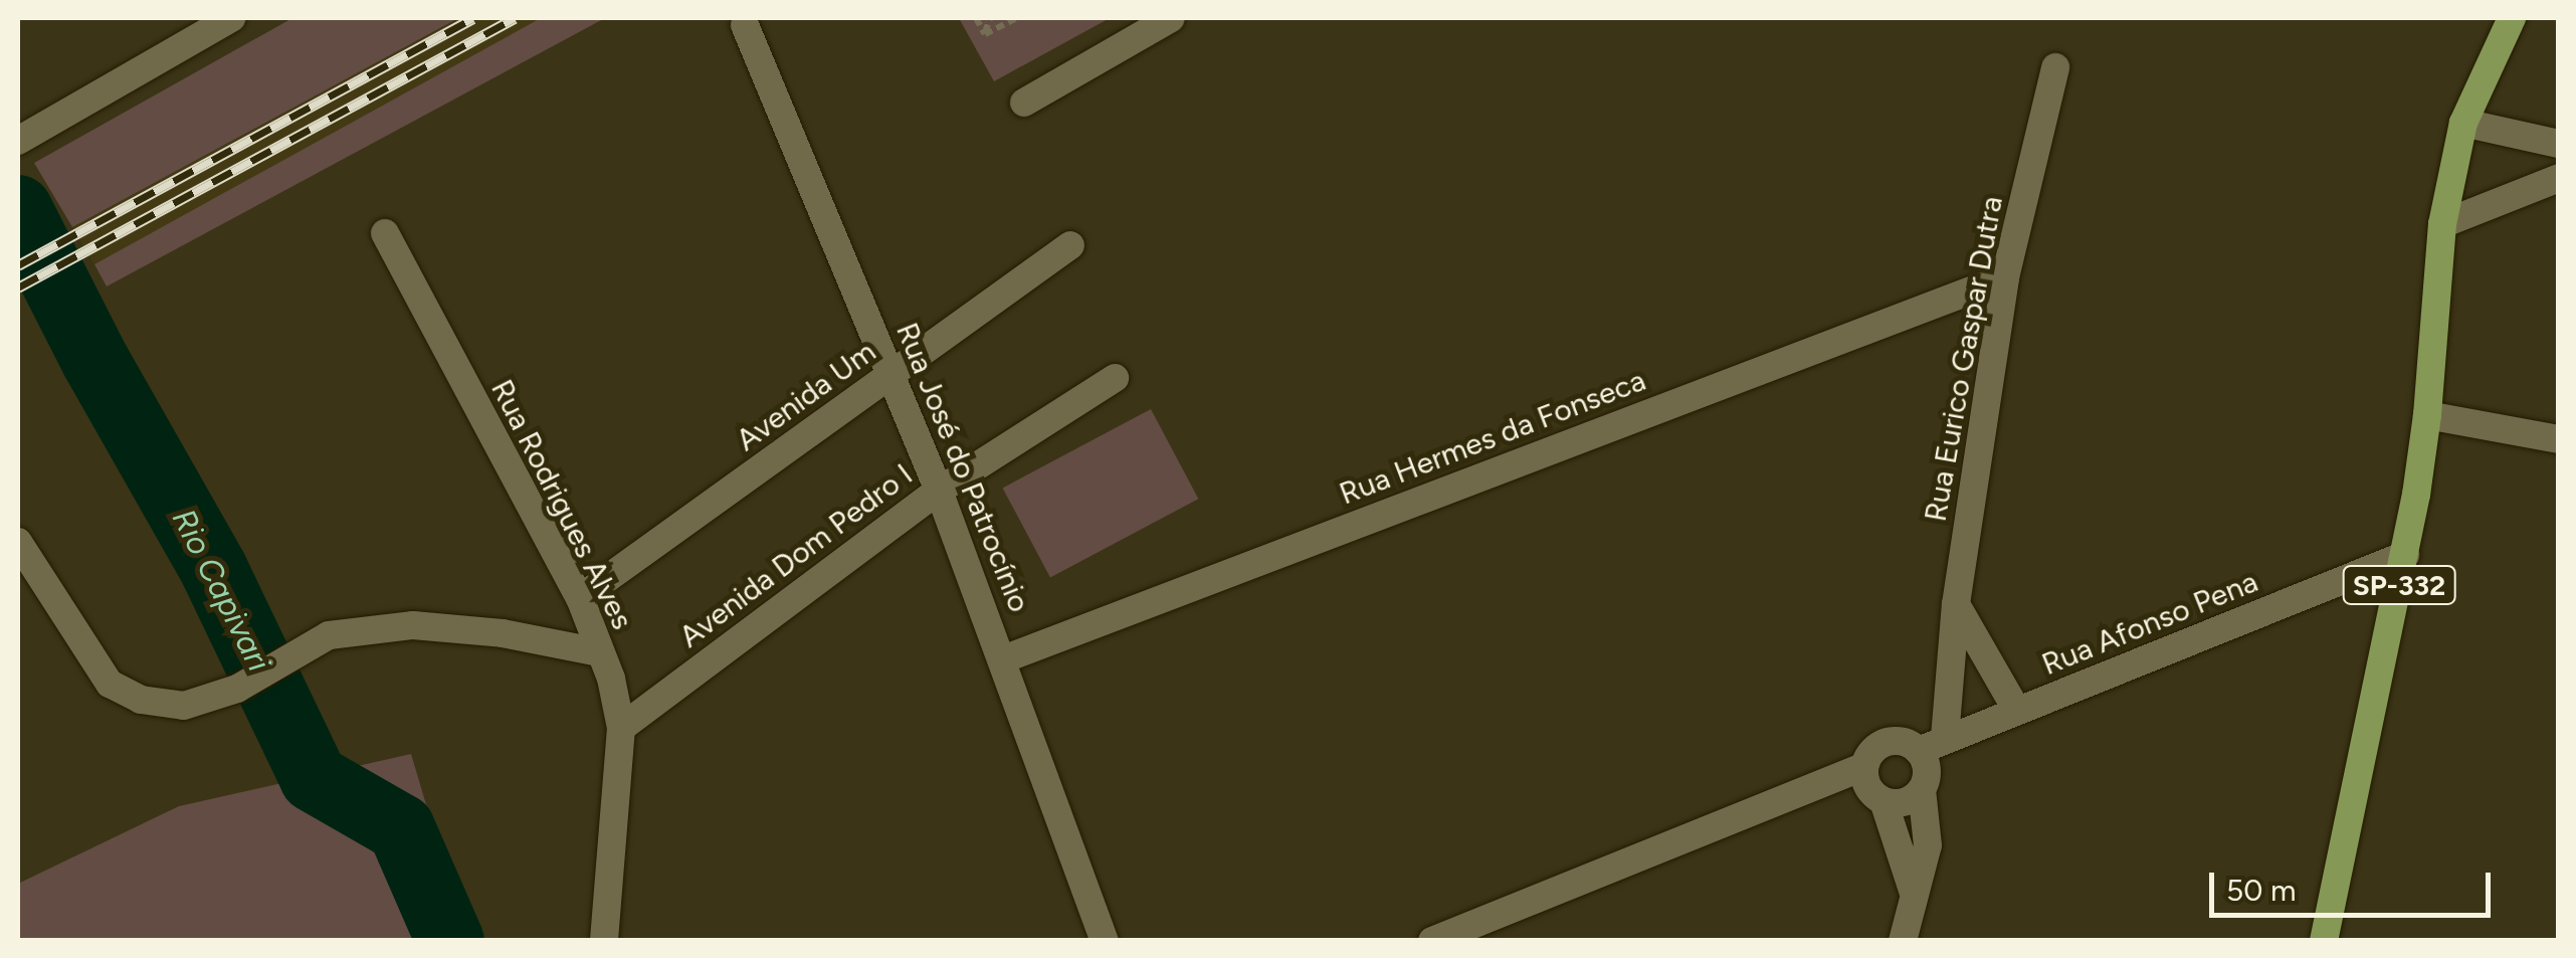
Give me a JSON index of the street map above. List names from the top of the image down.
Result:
{
  "streets": {
    "main road": ["SP-332"],
    "street": [
      "Rua Eurico Gaspar Dutra",
      "Avenida Um",
      "Rua Hermes da Fonseca",
      "Rua José do Patrocínio",
      "Rua Rodrigues Alves",
      "Avenida Dom Pedro I",
      "Rua Afonso Pena"
    ]
  },
  "crossings": [
    ["Rua Eurico Gaspar Dutra", "Rua Hermes da Fonseca"],
    ["Rua Eurico Gaspar Dutra", "Rua Afonso Pena"],
    ["Avenida Um", "Rua José do Patrocínio"],
    ["Avenida Um", "Rua Rodrigues Alves"],
    ["Rua Hermes da Fonseca", "Rua José do Patrocínio"],
    ["Rua José do Patrocínio", "Avenida Dom Pedro I"],
    ["Rua Rodrigues Alves", "Avenida Dom Pedro I"],
    ["SP-332", "Rua Afonso Pena"]
  ],
  "water": ["Rio Capivari"],
  "scale_bar": "50 m"
}
